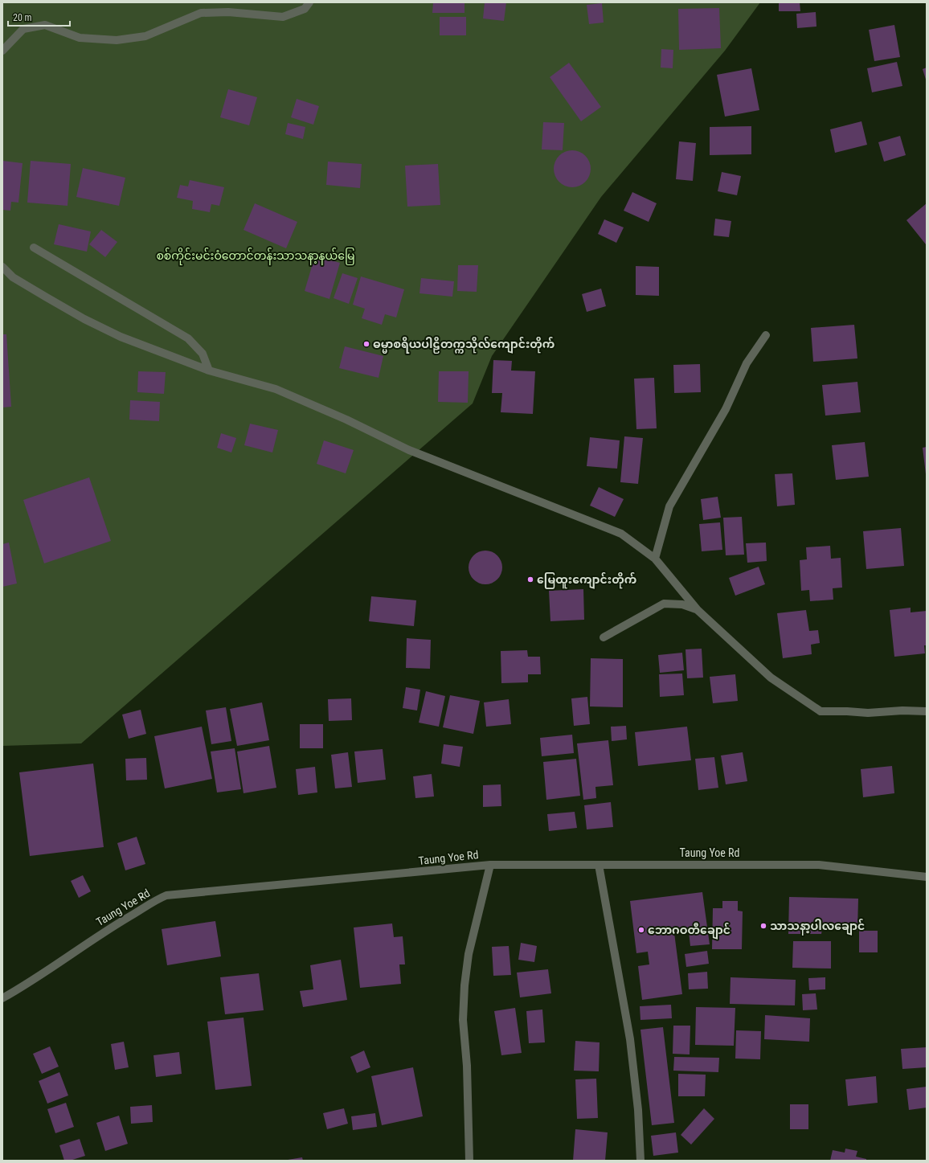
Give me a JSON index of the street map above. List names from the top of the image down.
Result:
{
  "streets": {
    "street": ["Taung Yoe Rd"]
  },
  "parks": ["စစ်ကိုင်းမင်းဝံတောင်တန်းသာသနာ့နယ်မြေ"],
  "places": [
    "ဓမ္မာစရိယပါဠိတက္ကသိုလ်ကျောင်းတိုက်",
    "မြေထူးကျောင်းတိုက်",
    "သာသနာ့ပါလချောင်",
    "ဘောဂဝတီချောင်"
  ],
  "scale_bar": "20 m"
}
